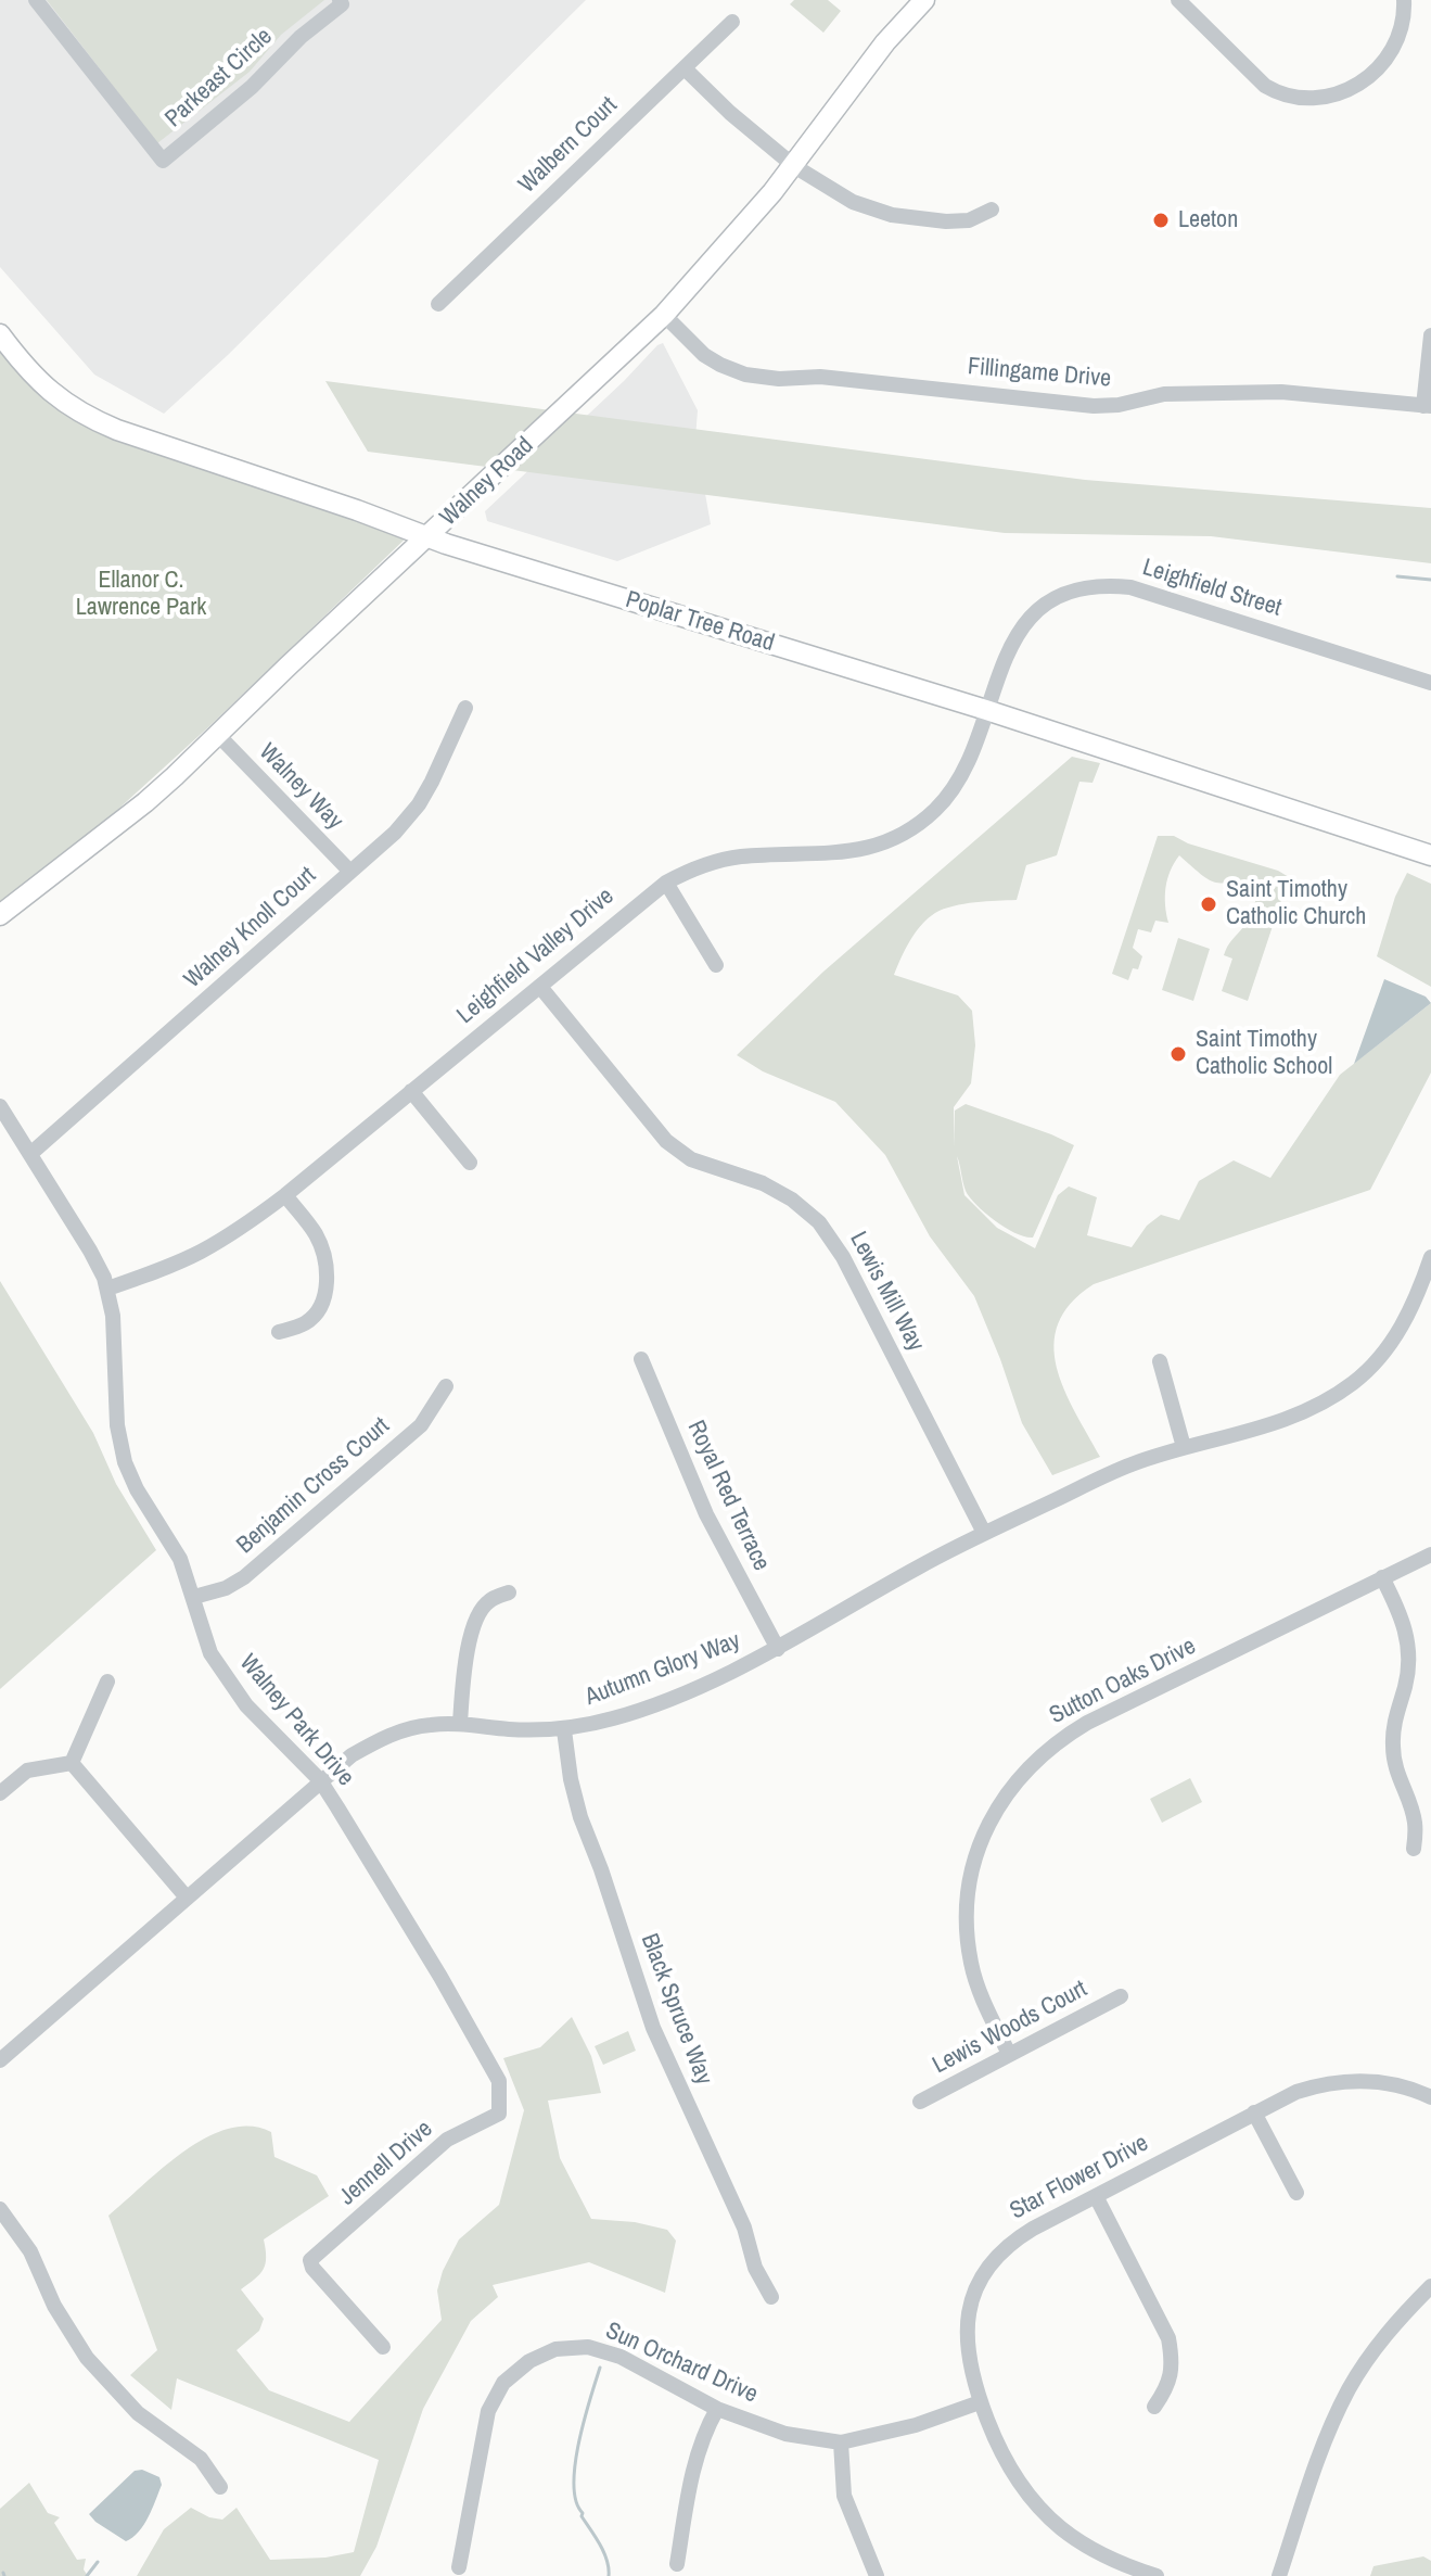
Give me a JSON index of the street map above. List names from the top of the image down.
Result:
{
  "streets": {
    "main road": ["Walney Road", "Poplar Tree Road"],
    "street": [
      "Parkeast Circle",
      "Walbern Court",
      "Fillingame Drive",
      "Leighfield Street",
      "Walney Way",
      "Walney Knoll Court",
      "Leighfield Valley Drive",
      "Lewis Mill Way",
      "Benjamin Cross Court",
      "Royal Red Terrace",
      "Autumn Glory Way",
      "Sutton Oaks Drive",
      "Walney Park Drive",
      "Black Spruce Way",
      "Lewis Woods Court",
      "Jennell Drive",
      "Star Flower Drive",
      "Sun Orchard Drive"
    ]
  },
  "crossings": [
    ["Fillingame Drive", "Walney Road"],
    ["Walney Road", "Poplar Tree Road"],
    ["Walney Road", "Walney Way"],
    ["Leighfield Street", "Poplar Tree Road"],
    ["Leighfield Street", "Leighfield Valley Drive"],
    ["Poplar Tree Road", "Leighfield Valley Drive"],
    ["Walney Way", "Walney Knoll Court"],
    ["Walney Knoll Court", "Walney Park Drive"],
    ["Leighfield Valley Drive", "Lewis Mill Way"],
    ["Leighfield Valley Drive", "Walney Park Drive"],
    ["Lewis Mill Way", "Autumn Glory Way"],
    ["Benjamin Cross Court", "Walney Park Drive"],
    ["Royal Red Terrace", "Autumn Glory Way"],
    ["Autumn Glory Way", "Walney Park Drive"],
    ["Autumn Glory Way", "Black Spruce Way"],
    ["Sutton Oaks Drive", "Lewis Woods Court"],
    ["Walney Park Drive", "Jennell Drive"],
    ["Star Flower Drive", "Sun Orchard Drive"]
  ],
  "parks": ["Ellanor C. Lawrence Park"],
  "places": ["Leeton", "Saint Timothy Catholic Church", "Saint Timothy Catholic School"]
}
